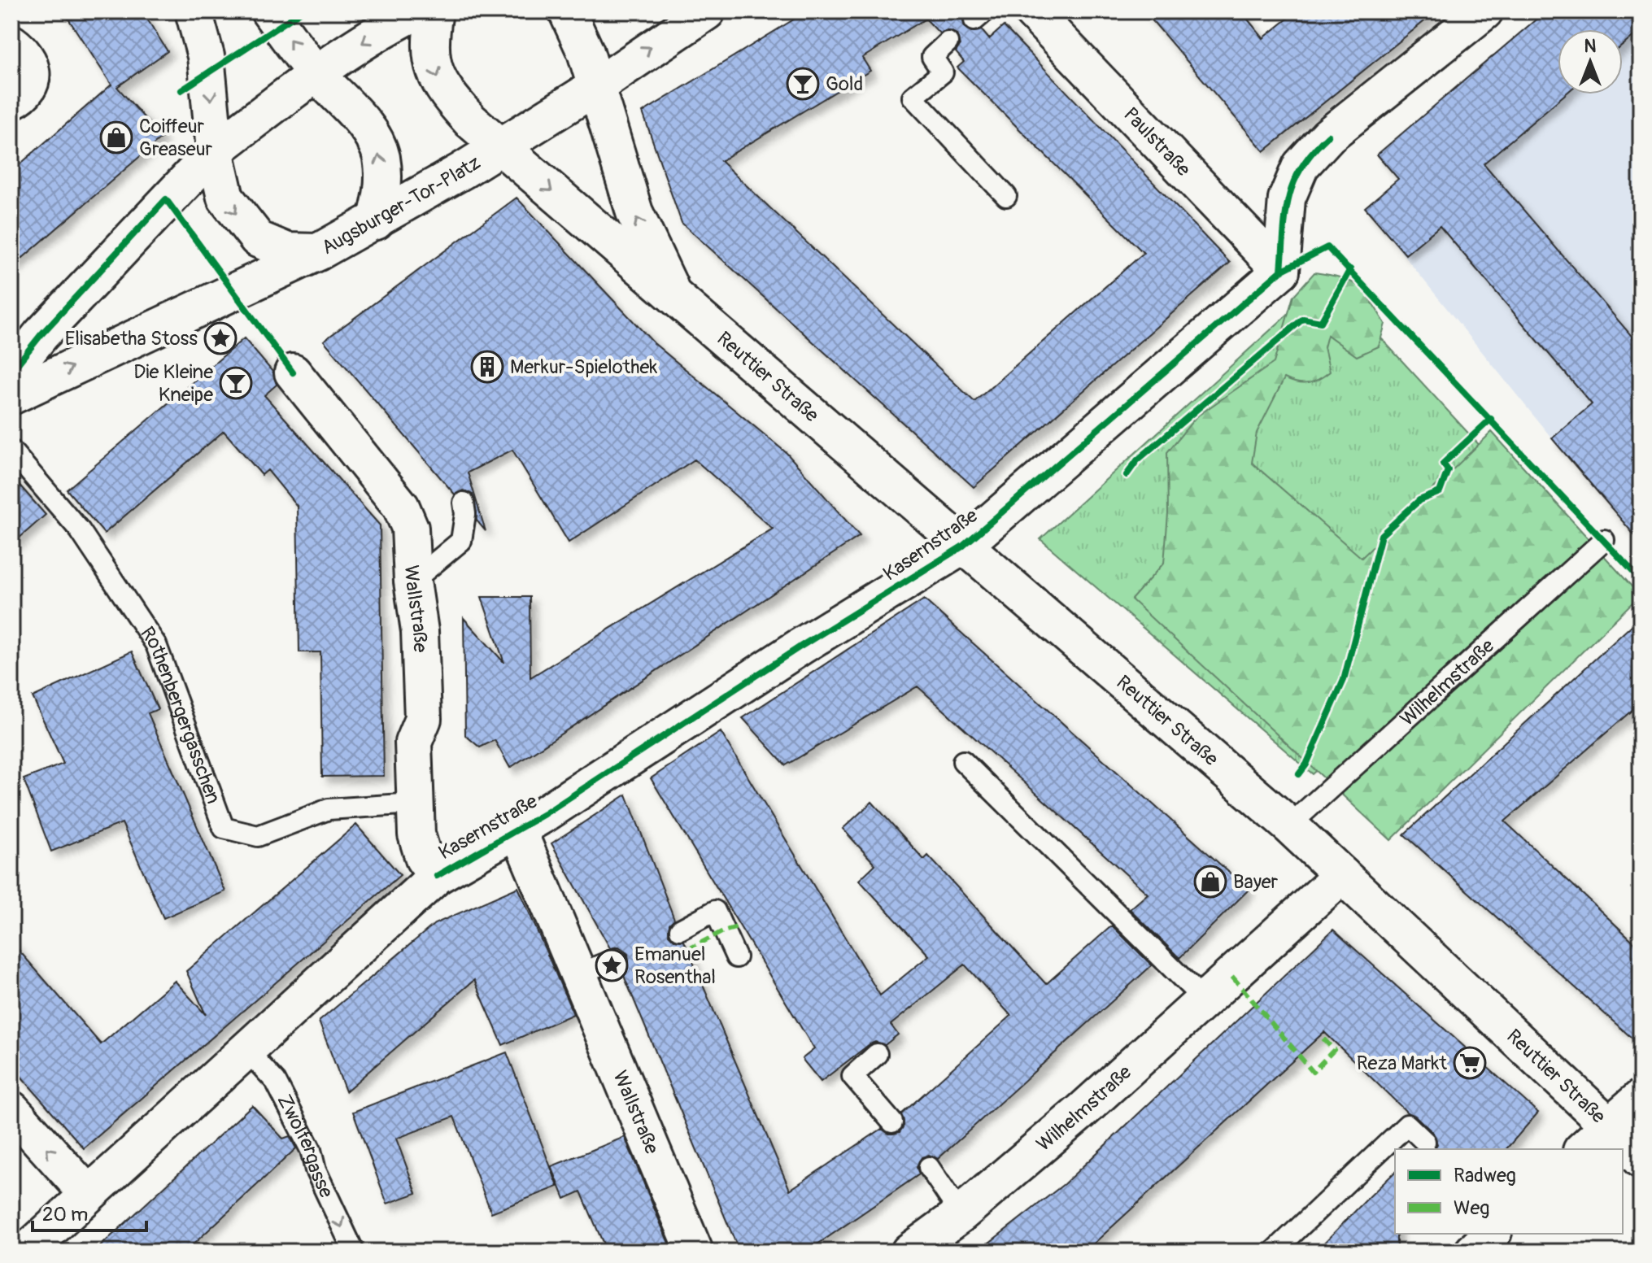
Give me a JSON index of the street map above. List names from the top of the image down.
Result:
{
  "streets": {
    "street": [
      "Paulstraße",
      "Augsburger-Tor-Platz",
      "Reuttier Straße",
      "Kasernstraße",
      "Wallstraße",
      "Wilhelmstraße"
    ],
    "lane": ["Rothenbergergässchen", "Zwölfergasse"]
  },
  "crossings": [
    ["Paulstraße", "Kasernstraße"],
    ["Augsburger-Tor-Platz", "Reuttier Straße"],
    ["Reuttier Straße", "Kasernstraße"],
    ["Reuttier Straße", "Wilhelmstraße"],
    ["Kasernstraße", "Wallstraße"],
    ["Kasernstraße", "Zwölfergasse"],
    ["Wallstraße", "Rothenbergergässchen"]
  ],
  "one_way": ["Zwölfergasse"],
  "places": {
    "bar": ["Gold", "Die Kleine Kneipe"],
    "shop": ["Coiffeur Greaseur", "Bayer"],
    "place": ["Elisabetha Stoss", "Emanuel Rosenthal"],
    "building": ["Merkur-Spielothek"],
    "supermarket": ["Reza Markt"]
  },
  "legend": ["Radweg", "Weg"],
  "scale_bar": "20 m",
  "north": "top"
}
